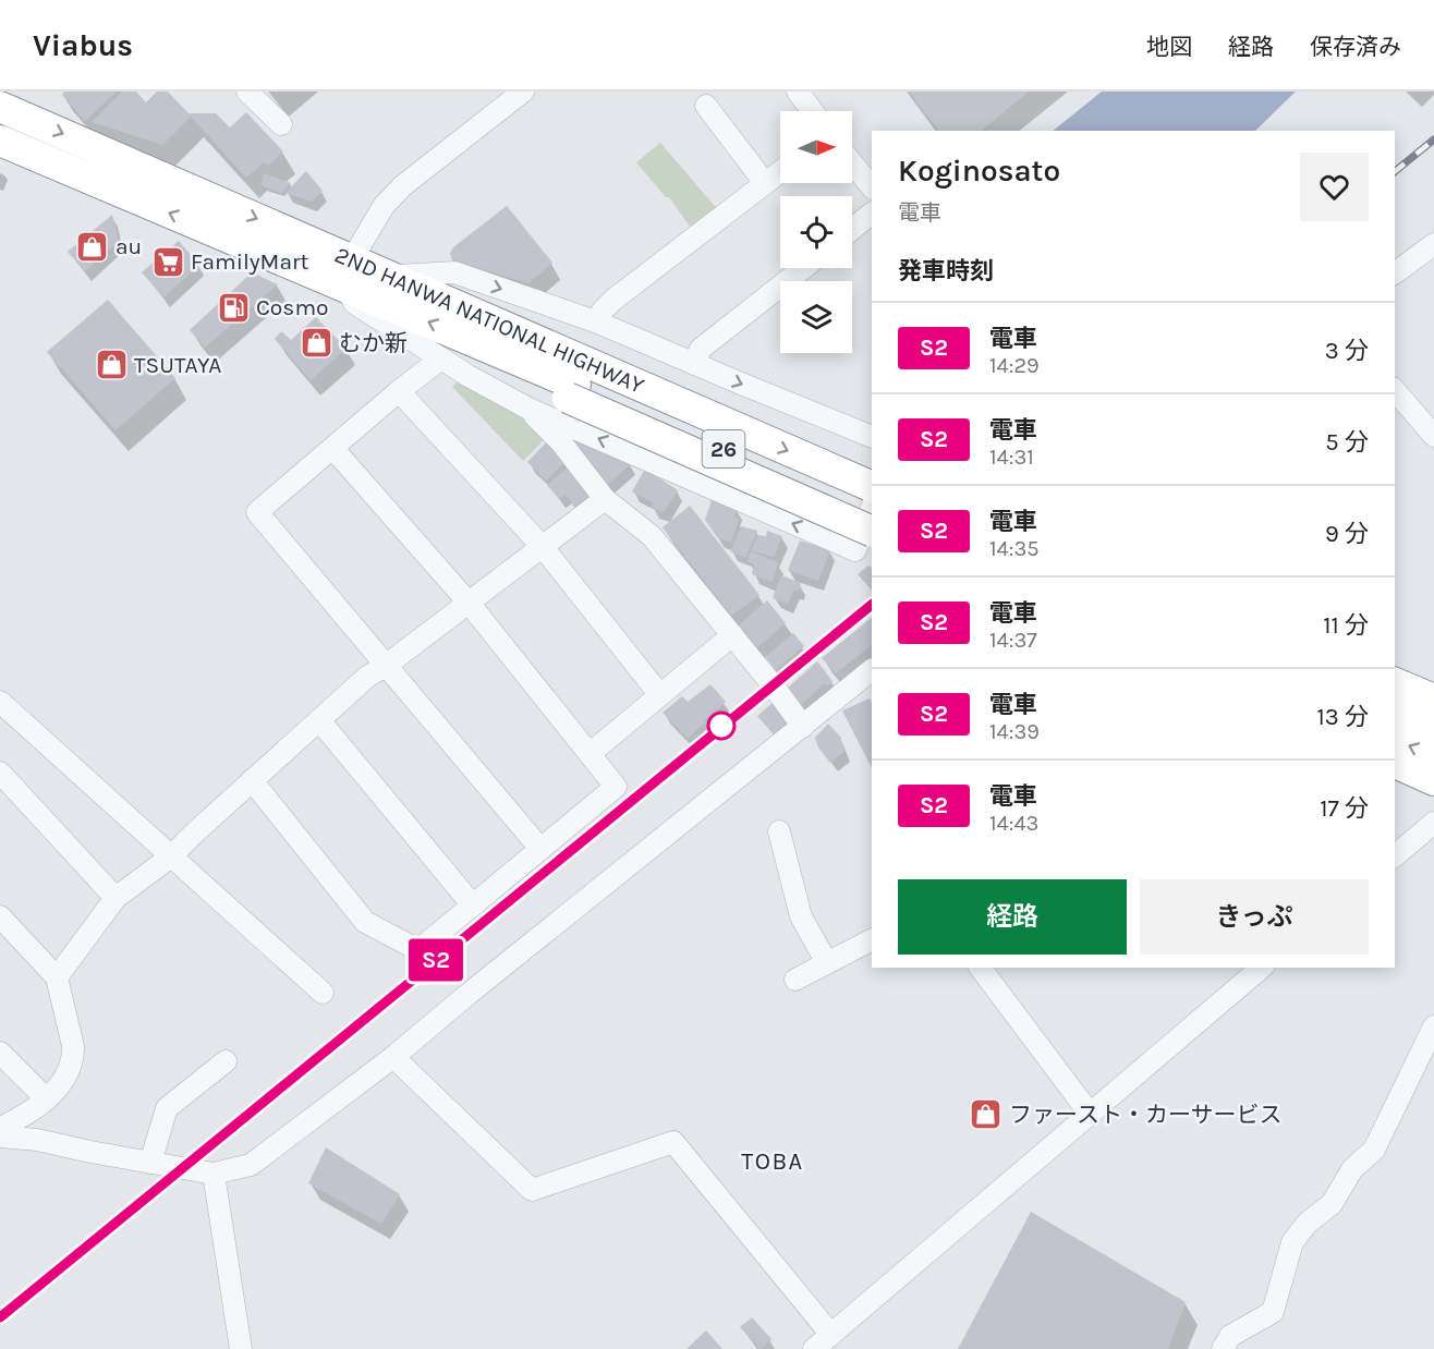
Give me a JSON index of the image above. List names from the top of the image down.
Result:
{
  "streets": {
    "highway": ["2ND HANWA NATIONAL HIGHWAY", "26"]
  },
  "districts": ["TOBA"],
  "places": {
    "shop": [
      "au",
      "むか新",
      "TSUTAYA",
      "ファースト・カーサービス"
    ],
    "supermarket": ["FamilyMart"],
    "fuel station": ["Cosmo"]
  },
  "north": "right",
  "page": {
    "header": "Viabus",
    "nav": ["地図", "経路", "保存済み"],
    "on_map": "S2",
    "heading": [
      ["Koginosato", "電車"],
      "発車時刻"
    ],
    "list": [
      {
        "mark": "S2",
        "name": "電車",
        "note": "14:29",
        "value": "3 分"
      },
      {
        "mark": "S2",
        "name": "電車",
        "note": "14:31",
        "value": "5 分"
      },
      {
        "mark": "S2",
        "name": "電車",
        "note": "14:35",
        "value": "9 分"
      },
      {
        "mark": "S2",
        "name": "電車",
        "note": "14:37",
        "value": "11 分"
      },
      {
        "mark": "S2",
        "name": "電車",
        "note": "14:39",
        "value": "13 分"
      },
      {
        "mark": "S2",
        "name": "電車",
        "note": "14:43",
        "value": "17 分"
      }
    ],
    "buttons": ["経路", "きっぷ"]
  }
}
